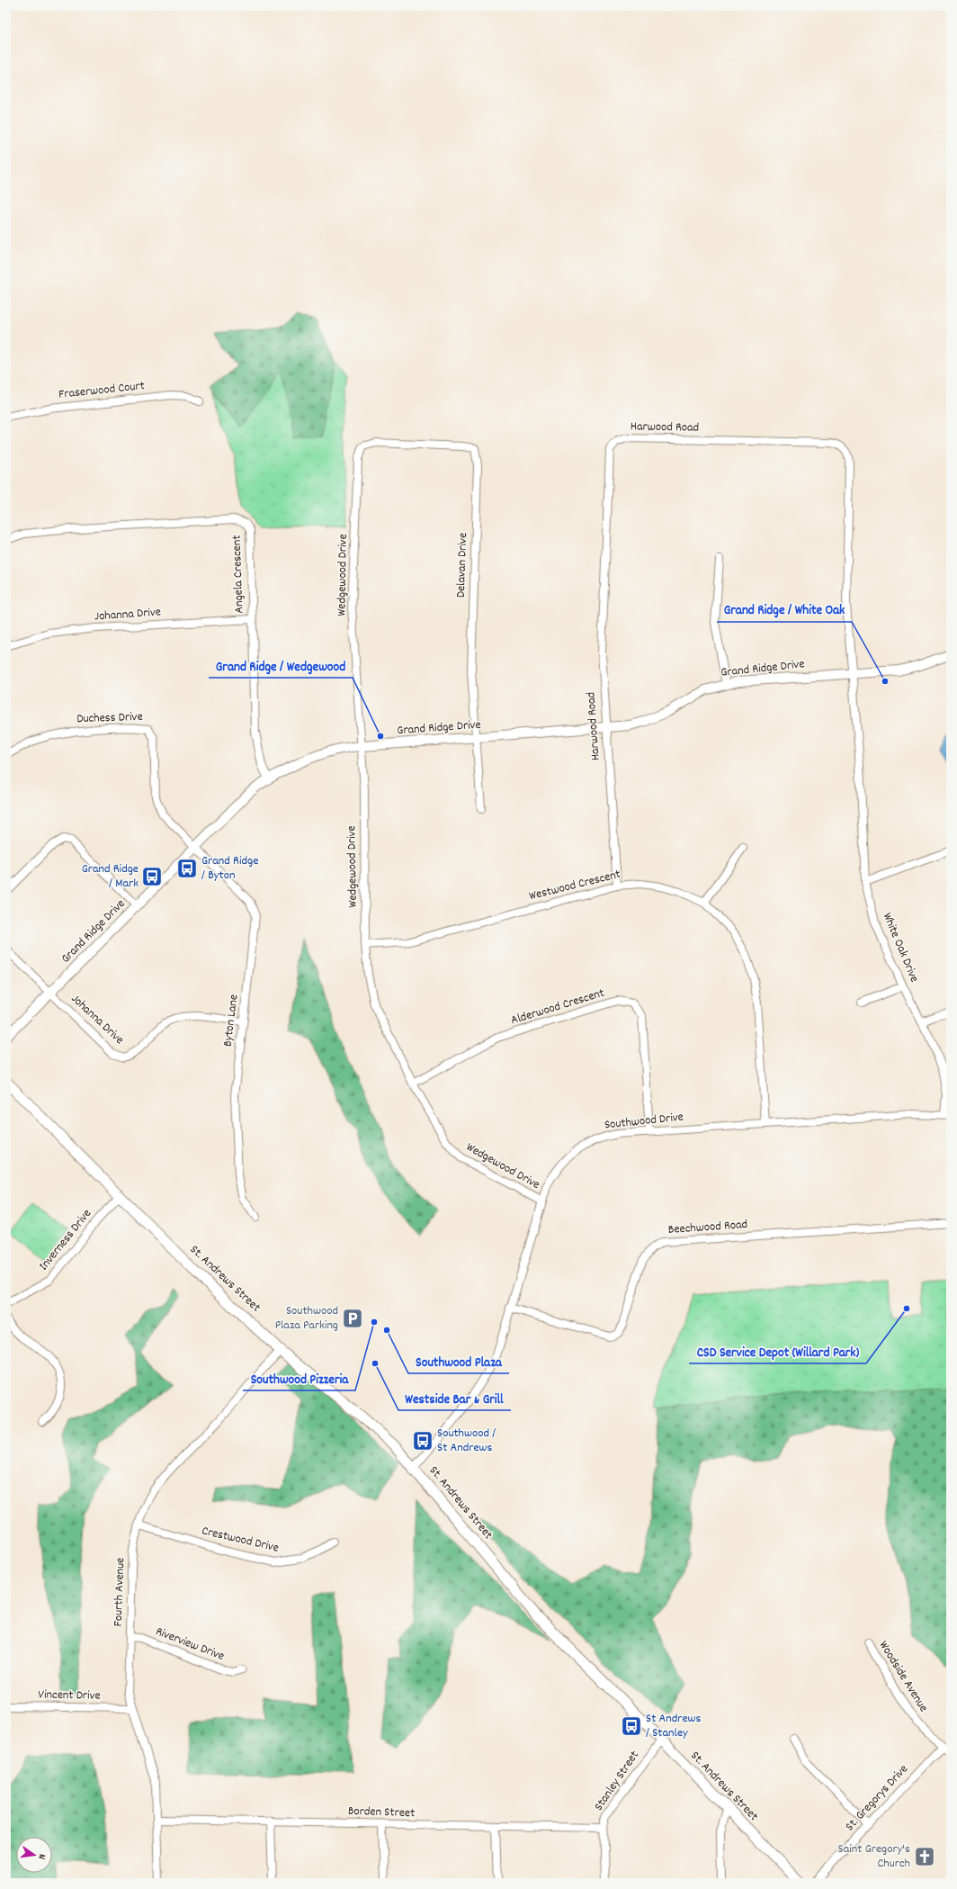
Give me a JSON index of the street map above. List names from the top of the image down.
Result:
{
  "streets": {
    "main road": ["St. Andrews Street"],
    "street": [
      "Fraserwood Court",
      "Harwood Road",
      "Delavan Drive",
      "Angela Crescent",
      "Wedgewood Drive",
      "Johanna Drive",
      "Grand Ridge Drive",
      "Duchess Drive",
      "Westwood Crescent",
      "White Oak Drive",
      "Alderwood Crescent",
      "Byton Lane",
      "Southwood Drive",
      "Beechwood Road",
      "Inverness Drive",
      "Crestwood Drive",
      "Fourth Avenue",
      "Riverview Drive",
      "Woodside Avenue",
      "Vincent Drive",
      "Stanley Street",
      "St. Gregorys Drive",
      "Borden Street"
    ]
  },
  "crossings": [
    ["Harwood Road", "Grand Ridge Drive"],
    ["Harwood Road", "Westwood Crescent"],
    ["Harwood Road", "White Oak Drive"],
    ["Delavan Drive", "Wedgewood Drive"],
    ["Delavan Drive", "Grand Ridge Drive"],
    ["Angela Crescent", "Johanna Drive"],
    ["Angela Crescent", "Grand Ridge Drive"],
    ["Wedgewood Drive", "Grand Ridge Drive"],
    ["Wedgewood Drive", "Westwood Crescent"],
    ["Wedgewood Drive", "Alderwood Crescent"],
    ["Wedgewood Drive", "Southwood Drive"],
    ["Johanna Drive", "Grand Ridge Drive"],
    ["Johanna Drive", "Byton Lane"],
    ["Grand Ridge Drive", "Duchess Drive"],
    ["Grand Ridge Drive", "White Oak Drive"],
    ["Grand Ridge Drive", "Byton Lane"],
    ["Duchess Drive", "Byton Lane"],
    ["Westwood Crescent", "Southwood Drive"],
    ["White Oak Drive", "Southwood Drive"],
    ["Alderwood Crescent", "Southwood Drive"],
    ["Southwood Drive", "Beechwood Road"],
    ["Southwood Drive", "St. Andrews Street"],
    ["Inverness Drive", "St. Andrews Street"],
    ["St. Andrews Street", "Fourth Avenue"],
    ["St. Andrews Street", "Stanley Street"],
    ["Crestwood Drive", "Fourth Avenue"],
    ["Fourth Avenue", "Riverview Drive"],
    ["Fourth Avenue", "Vincent Drive"],
    ["Fourth Avenue", "Borden Street"],
    ["Woodside Avenue", "St. Gregorys Drive"],
    ["Stanley Street", "Borden Street"]
  ],
  "places": {
    "other": [
      "Grand Ridge / White Oak",
      "Grand Ridge / Wedgewood",
      "CSD Service Depot (Willard Park)",
      "Southwood Pizzeria",
      "Southwood Plaza",
      "Westside Bar & Grill"
    ],
    "bus stop": [
      "Grand Ridge / Byton",
      "Grand Ridge / Mark",
      "Southwood / St Andrews",
      "St Andrews / Stanley"
    ],
    "parking": ["Southwood Plaza Parking"],
    "church": ["Saint Gregory's Church"]
  },
  "north": "right"
}
